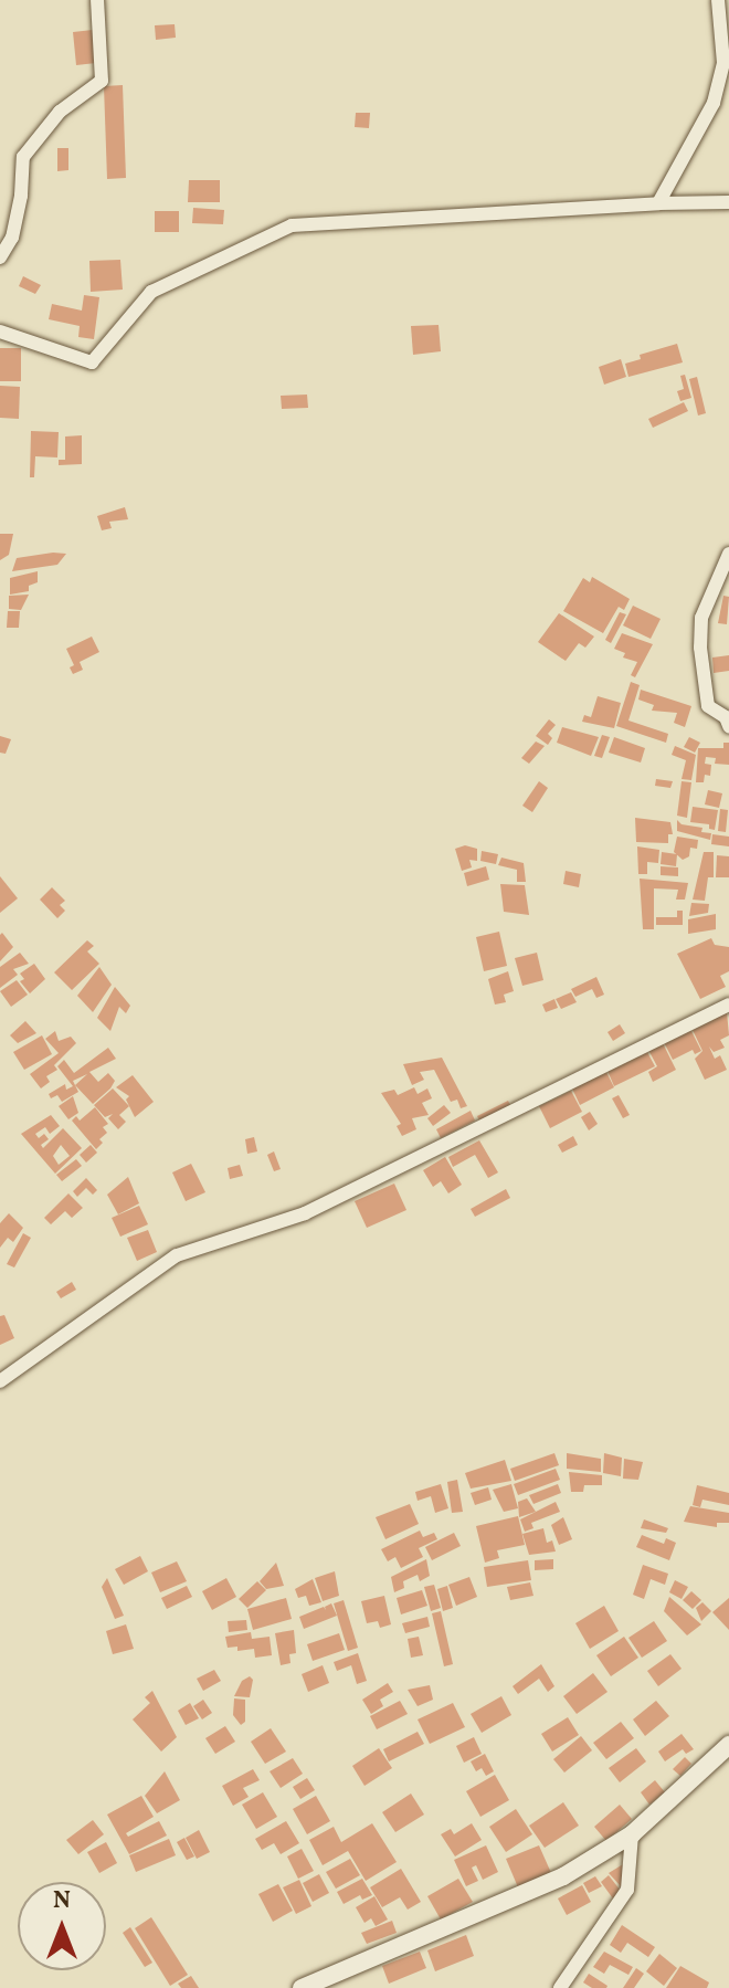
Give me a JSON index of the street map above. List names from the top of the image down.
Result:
{
  "north": "top"
}
